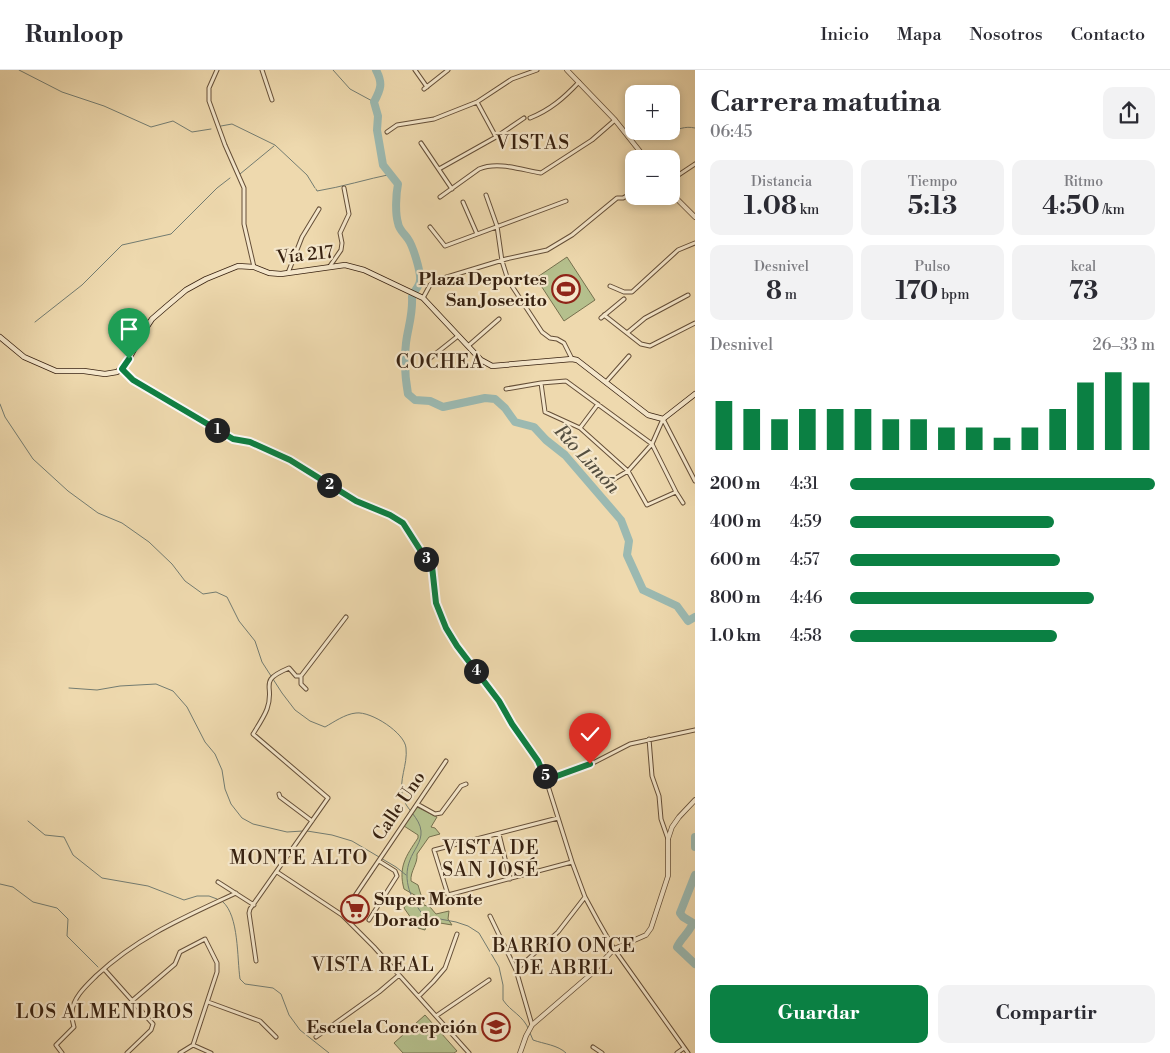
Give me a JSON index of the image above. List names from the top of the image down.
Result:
{
  "streets": {
    "main road": ["Vía 217"],
    "street": ["Calle Uno"]
  },
  "districts": [
    "VISTAS",
    "COCHEA",
    "VISTA DE SAN JOSÉ",
    "MONTE ALTO",
    "BARRIO ONCE DE ABRIL",
    "VISTA REAL",
    "LOS ALMENDROS"
  ],
  "water": ["Río Limón"],
  "places": {
    "sports": ["Plaza Deportes San Josecito"],
    "supermarket": ["Super Monte Dorado"],
    "school or university": ["Escuela Concepción"]
  },
  "page": {
    "header": "Runloop",
    "nav": [
      "Inicio",
      "Mapa",
      "Nosotros",
      "Contacto"
    ],
    "heading": ["Carrera matutina", "06:45"],
    "map_buttons": ["+", "−"],
    "stats": [
      ["Distancia", "1.08 km"],
      ["Tiempo", "5:13"],
      ["Ritmo", "4:50 /km"],
      ["Desnivel", "8 m"],
      ["Pulso", "170 bpm"],
      ["kcal", "73"]
    ],
    "chart": ["Desnivel", "26–33 m"],
    "pins": [
      "1",
      "2",
      "3",
      "4",
      "5"
    ],
    "list": [
      {
        "name": "200 m",
        "note": "4:31"
      },
      {
        "name": "400 m",
        "note": "4:59"
      },
      {
        "name": "600 m",
        "note": "4:57"
      },
      {
        "name": "800 m",
        "note": "4:46"
      },
      {
        "name": "1.0 km",
        "note": "4:58"
      }
    ],
    "buttons": ["Guardar", "Compartir"]
  }
}
